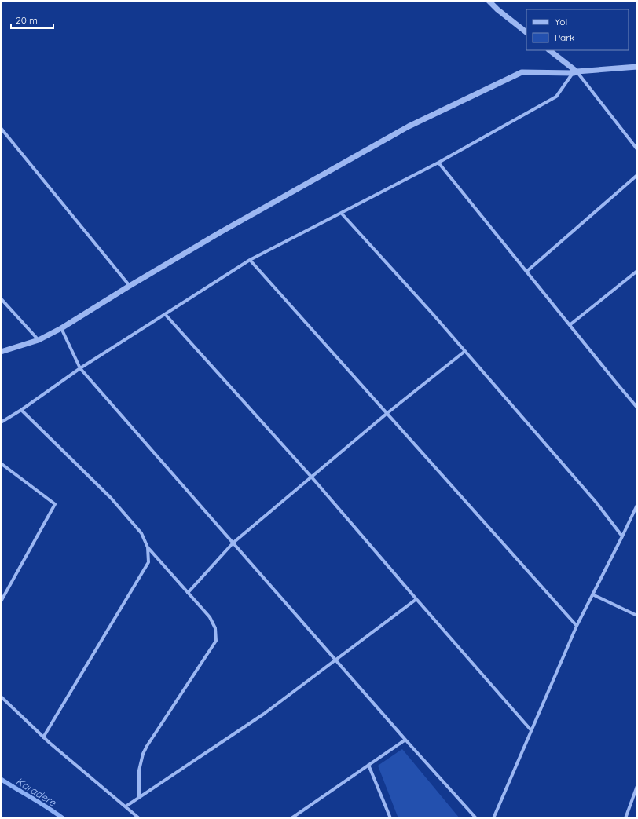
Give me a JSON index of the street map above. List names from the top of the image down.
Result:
{
  "water": ["Karadere"],
  "legend": ["Yol", "Park"],
  "scale_bar": "20 m"
}
